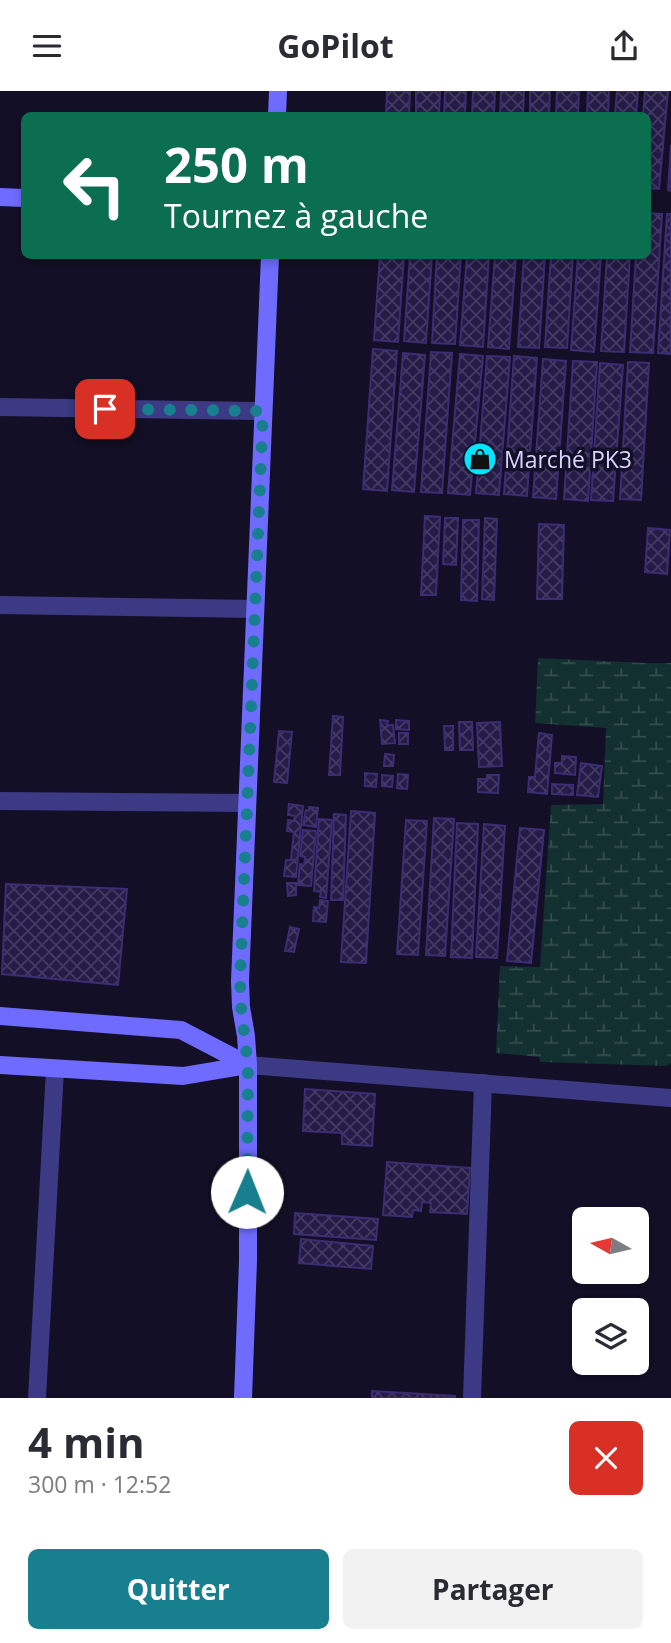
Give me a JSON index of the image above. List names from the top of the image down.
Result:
{
  "places": {
    "shop": ["Marché PK3"]
  },
  "north": "left",
  "page": {
    "header": "GoPilot",
    "turn": ["250 m", "Tournez à gauche"],
    "heading": ["4 min", "300 m · 12:52"],
    "buttons": ["Quitter", "Partager"]
  }
}
